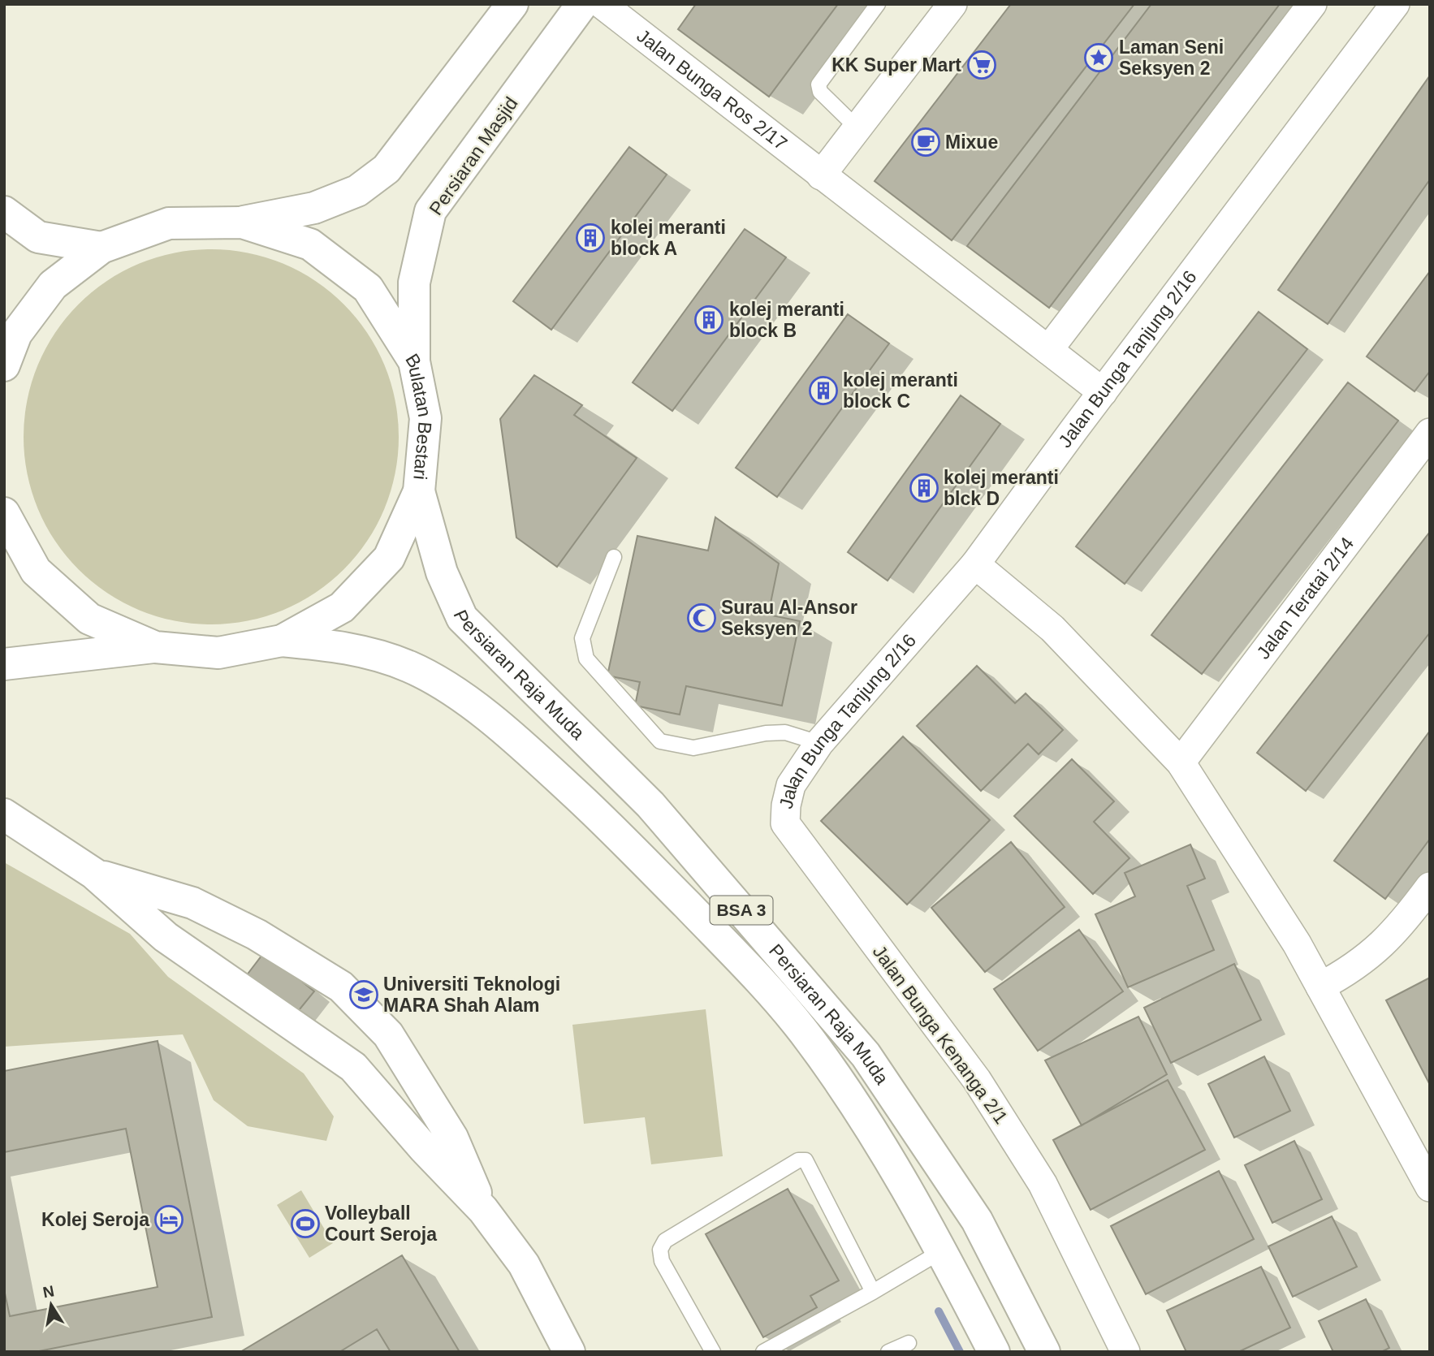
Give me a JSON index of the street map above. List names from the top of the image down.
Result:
{
  "streets": {
    "main road": [
      "Persiaran Masjid",
      "Bulatan Bestari",
      "Persiaran Raja Muda",
      "BSA 3"
    ],
    "street": [
      "Jalan Bunga Ros 2/17",
      "Jalan Bunga Tanjung 2/16",
      "Jalan Teratai 2/14",
      "Jalan Bunga Kenanga 2/1"
    ]
  },
  "crossings": [
    ["Jalan Bunga Ros 2/17", "Jalan Bunga Tanjung 2/16"],
    ["Persiaran Masjid", "Bulatan Bestari"],
    ["Jalan Bunga Tanjung 2/16", "Jalan Bunga Kenanga 2/1"],
    ["Bulatan Bestari", "Persiaran Raja Muda"]
  ],
  "places": {
    "place": ["Laman Seni Seksyen 2"],
    "supermarket": ["KK Super Mart"],
    "cafe": ["Mixue"],
    "building": [
      "kolej meranti block A",
      "kolej meranti block B",
      "kolej meranti block C",
      "kolej meranti blck D"
    ],
    "mosque": ["Surau Al-Ansor Seksyen 2"],
    "school or university": ["Universiti Teknologi MARA Shah Alam"],
    "hotel": ["Kolej Seroja"],
    "sports": ["Volleyball Court Seroja"]
  },
  "north": "top"
}
